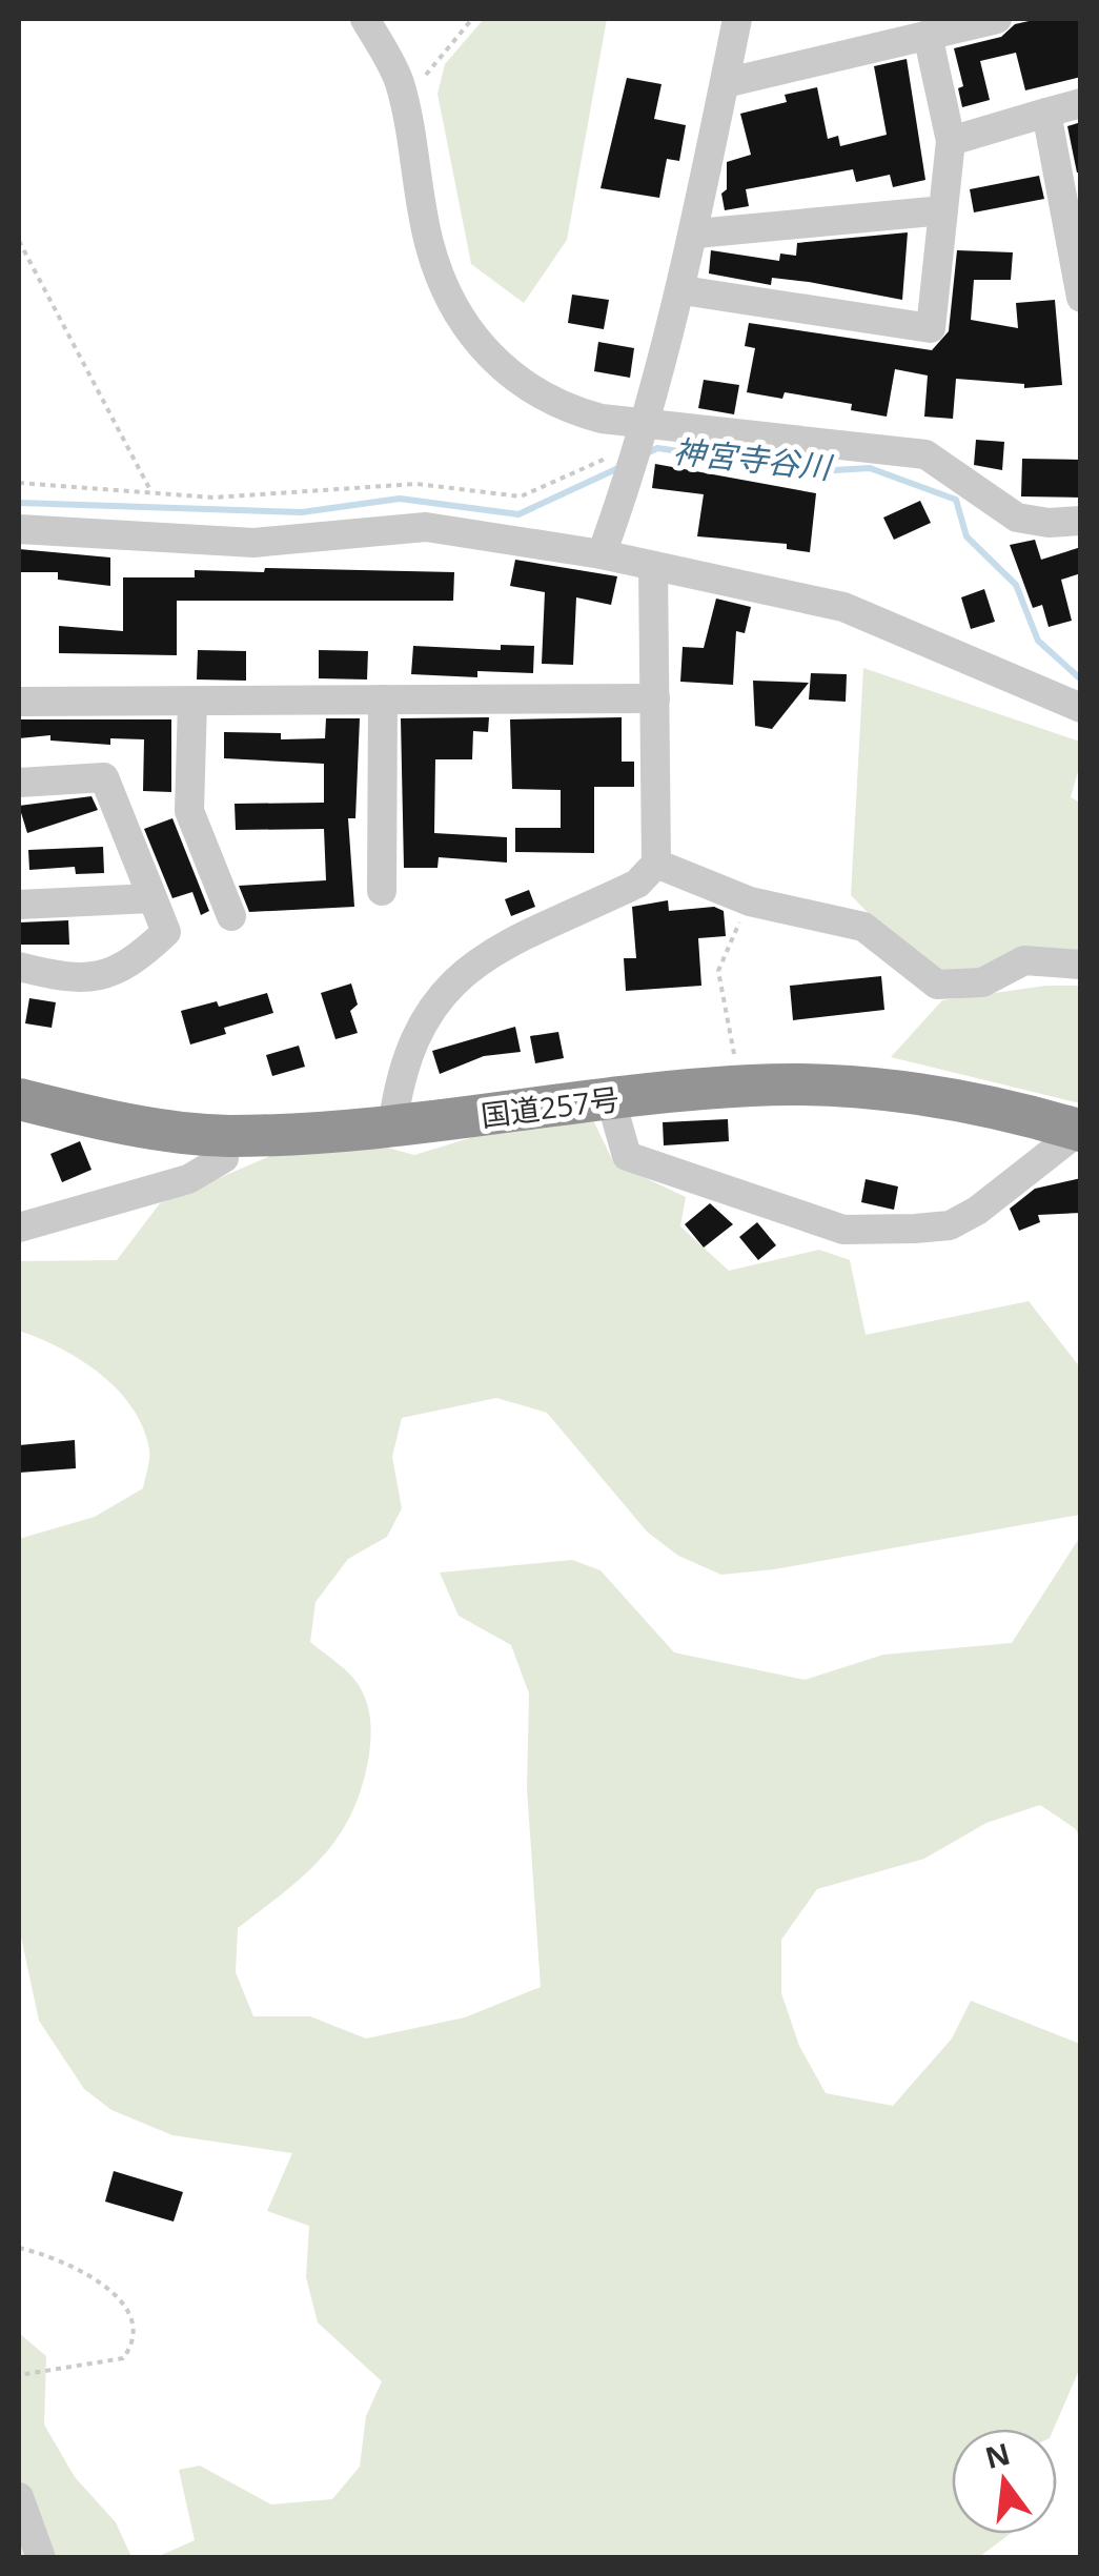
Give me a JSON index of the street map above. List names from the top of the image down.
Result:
{
  "streets": {
    "highway": ["国道257号"]
  },
  "water": ["神宮寺谷川"],
  "north": "top"
}
